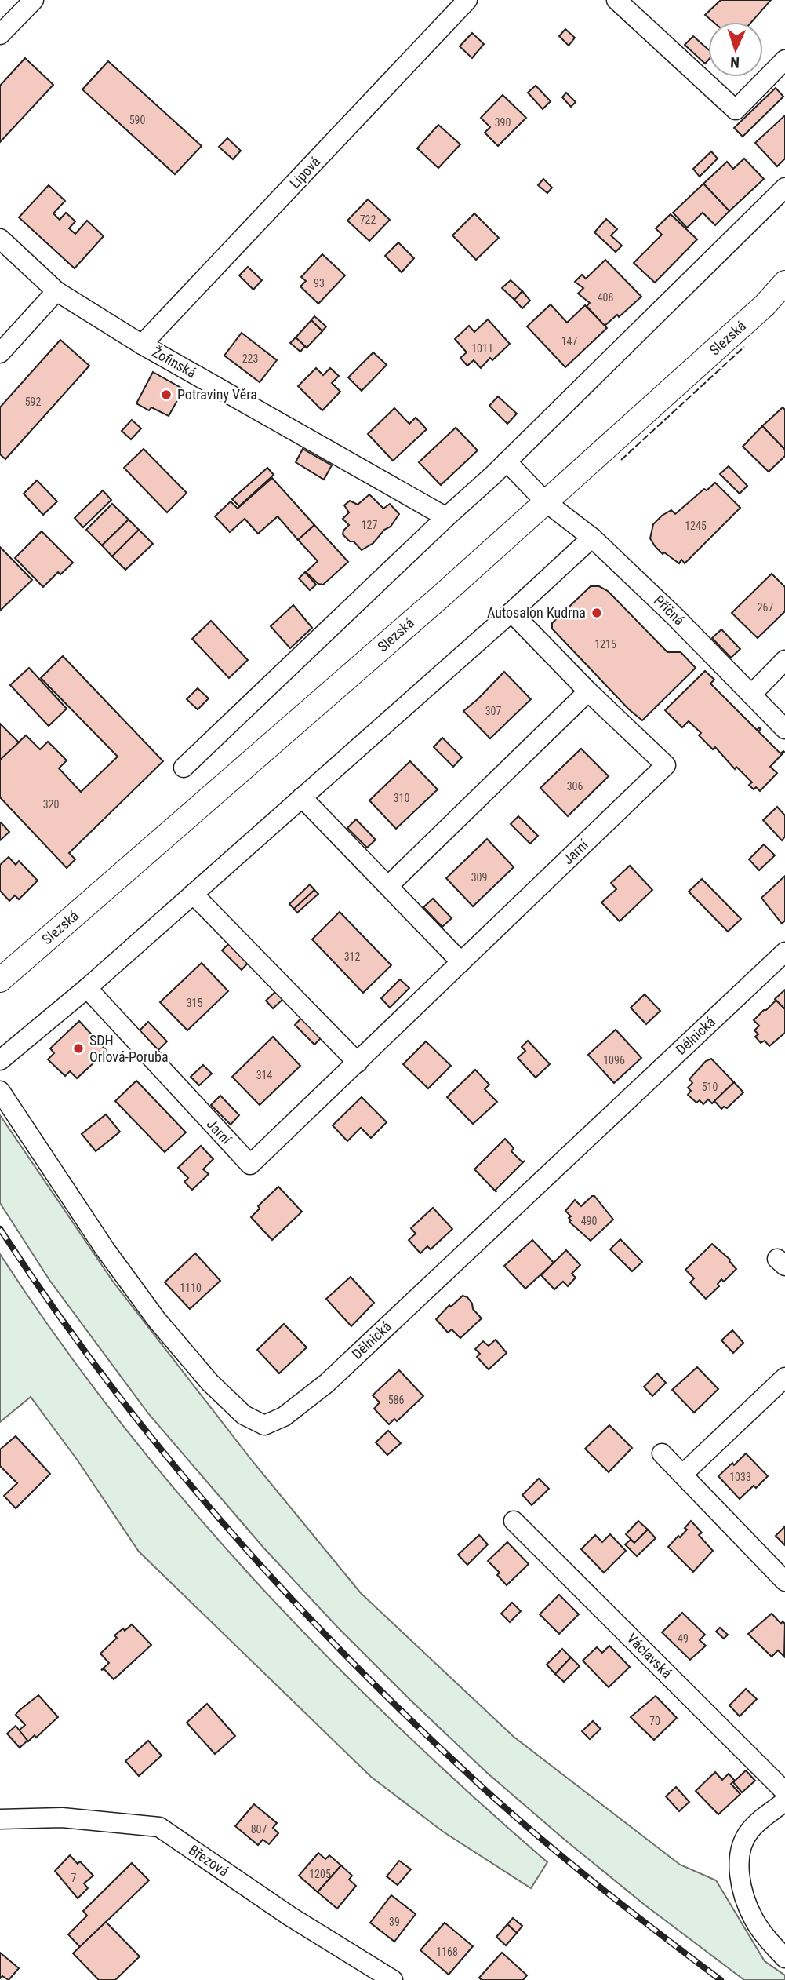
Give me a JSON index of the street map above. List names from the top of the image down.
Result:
{
  "streets": {
    "street": [
      "Lipová",
      "Slezská",
      "Žofinská",
      "Příčná",
      "Jarní",
      "Dělnická",
      "Václavská",
      "Březová"
    ]
  },
  "crossings": [
    ["Lipová", "Žofinská"],
    ["Slezská", "Příčná"]
  ],
  "places": ["Potraviny Věra", "Autosalon Kudrna", "SDH Orlová-Poruba"],
  "house_numbers": [
    "590",
    "390",
    "722",
    "93",
    "408",
    "147",
    "1011",
    "223",
    "592",
    "127",
    "1245",
    "267",
    "1215",
    "307",
    "306",
    "310",
    "320",
    "309",
    "312",
    "315",
    "1096",
    "314",
    "510",
    "490",
    "1110",
    "586",
    "1033",
    "49",
    "70",
    "807",
    "1205",
    "7",
    "39",
    "1168"
  ],
  "north": "bottom"
}
